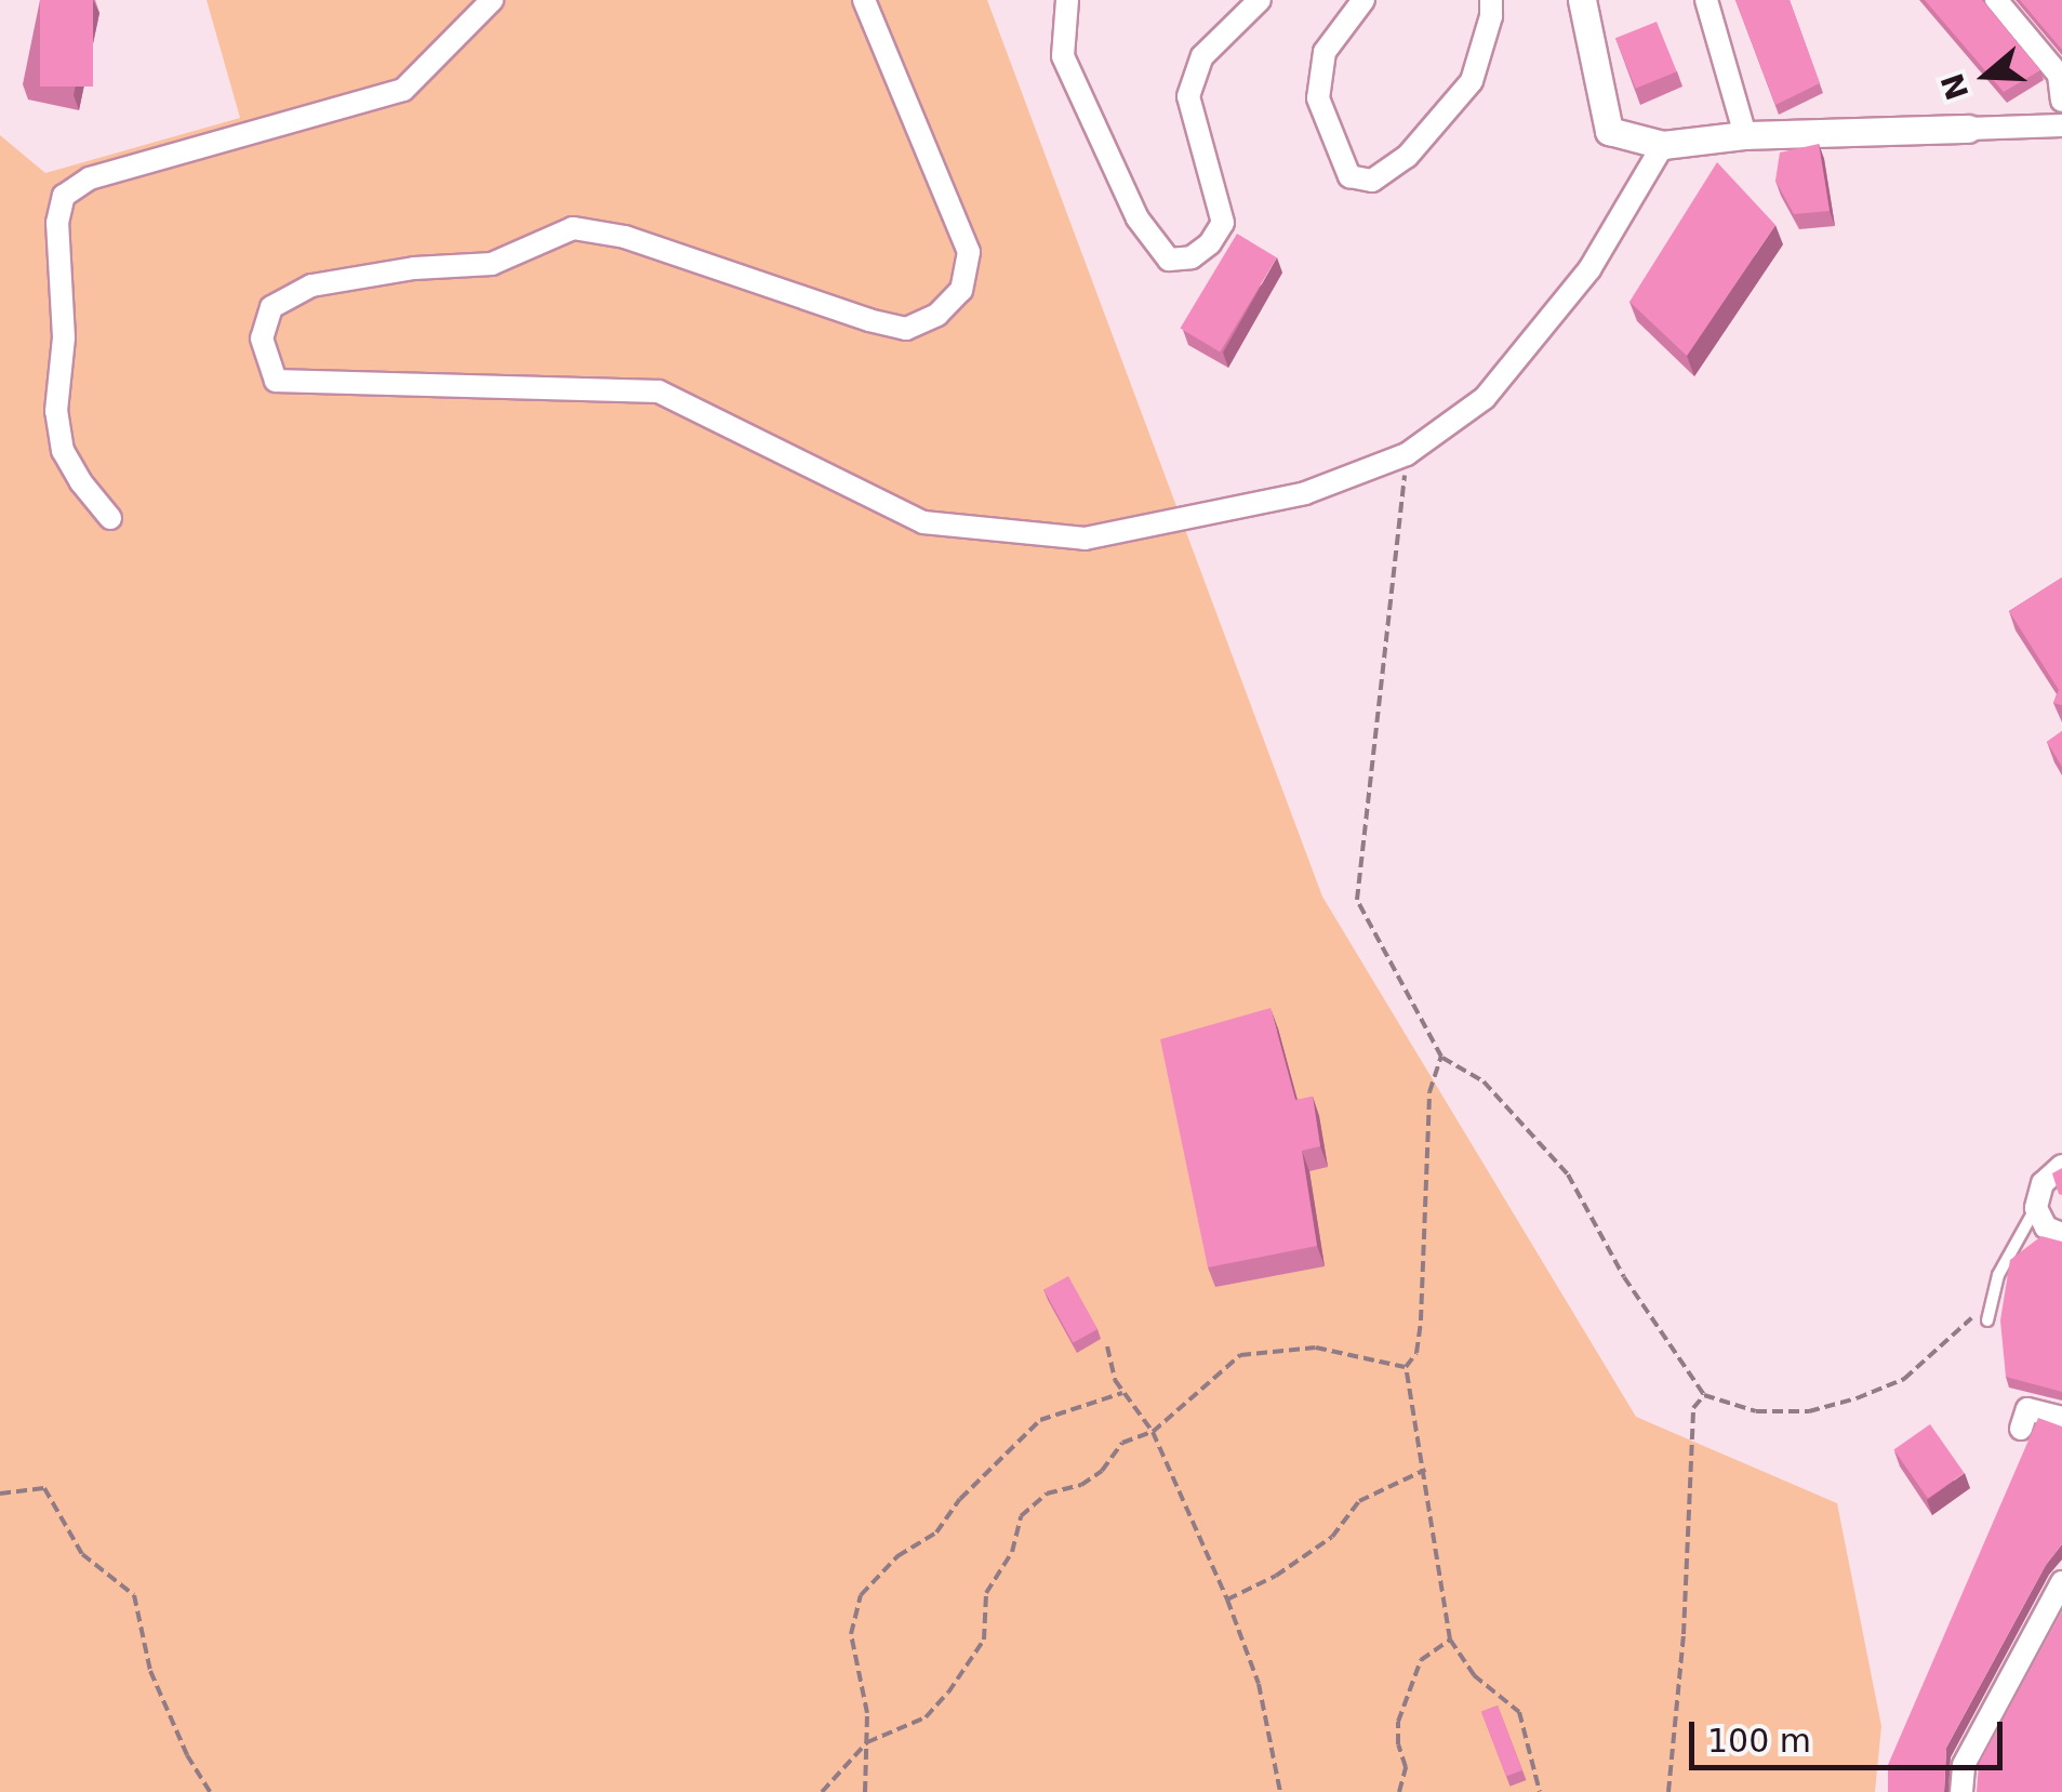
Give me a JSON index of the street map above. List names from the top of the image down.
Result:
{
  "scale_bar": "100 m",
  "north": "left"
}
